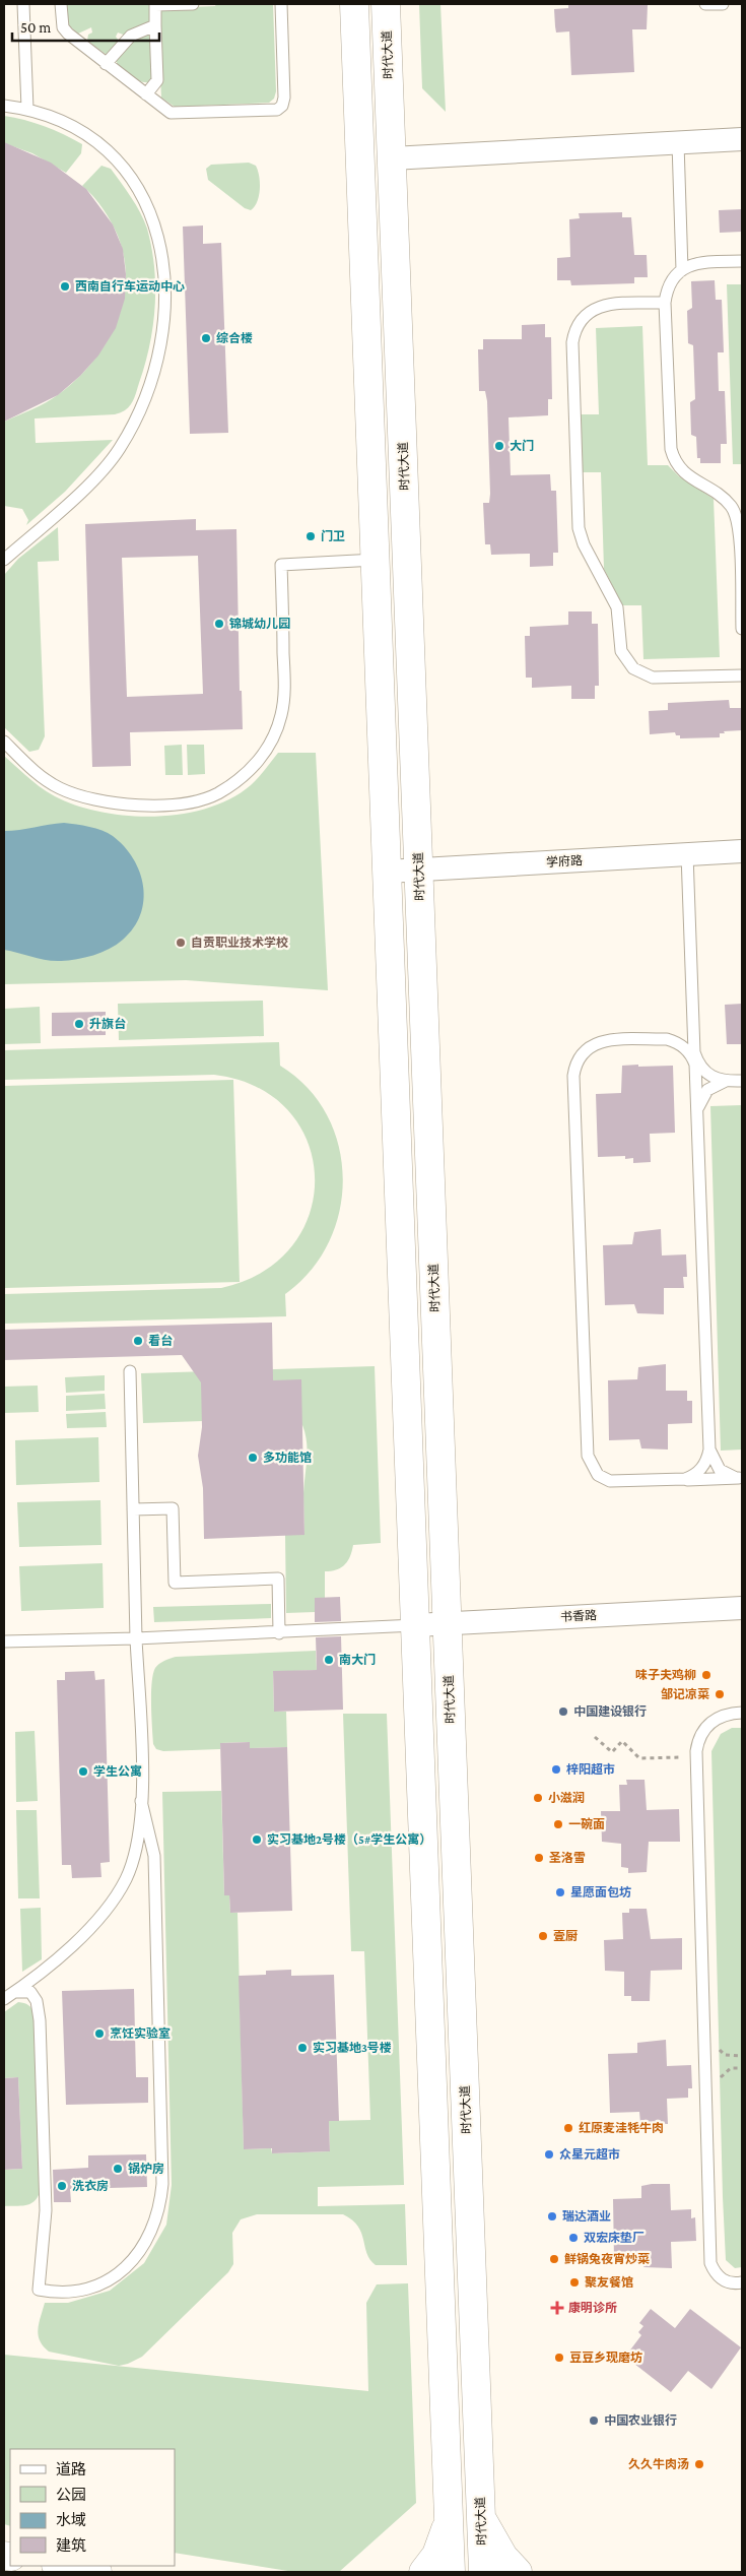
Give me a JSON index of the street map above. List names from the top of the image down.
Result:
{
  "streets": {
    "main road": ["时代大道"],
    "street": ["学府路", "书香路"]
  },
  "crossings": [
    ["时代大道", "学府路"],
    ["时代大道", "书香路"]
  ],
  "places": {
    "other": [
      "西南自行车运动中心",
      "综合楼",
      "大门",
      "门卫",
      "锦城幼儿园",
      "自贡职业技术学校",
      "升旗台",
      "看台",
      "多功能馆",
      "南大门",
      "味子夫鸡柳",
      "邹记凉菜",
      "中国建设银行",
      "梓阳超市",
      "学生公寓",
      "小滋润",
      "一碗面",
      "实习基地2号楼（5#学生公寓）",
      "圣洛雪",
      "星愿面包坊",
      "壹厨",
      "烹饪实验室",
      "实习基地3号楼",
      "红原麦洼牦牛肉",
      "众星元超市",
      "锅炉房",
      "洗衣房",
      "瑞达酒业",
      "双宏床垫厂",
      "鲜锅兔夜宵炒菜",
      "聚友餐馆",
      "豆豆乡现磨坊",
      "中国农业银行",
      "久久牛肉汤"
    ],
    "health": ["康明诊所"]
  },
  "legend": [
    "道路",
    "公园",
    "水域",
    "建筑"
  ],
  "scale_bar": "50 m"
}
